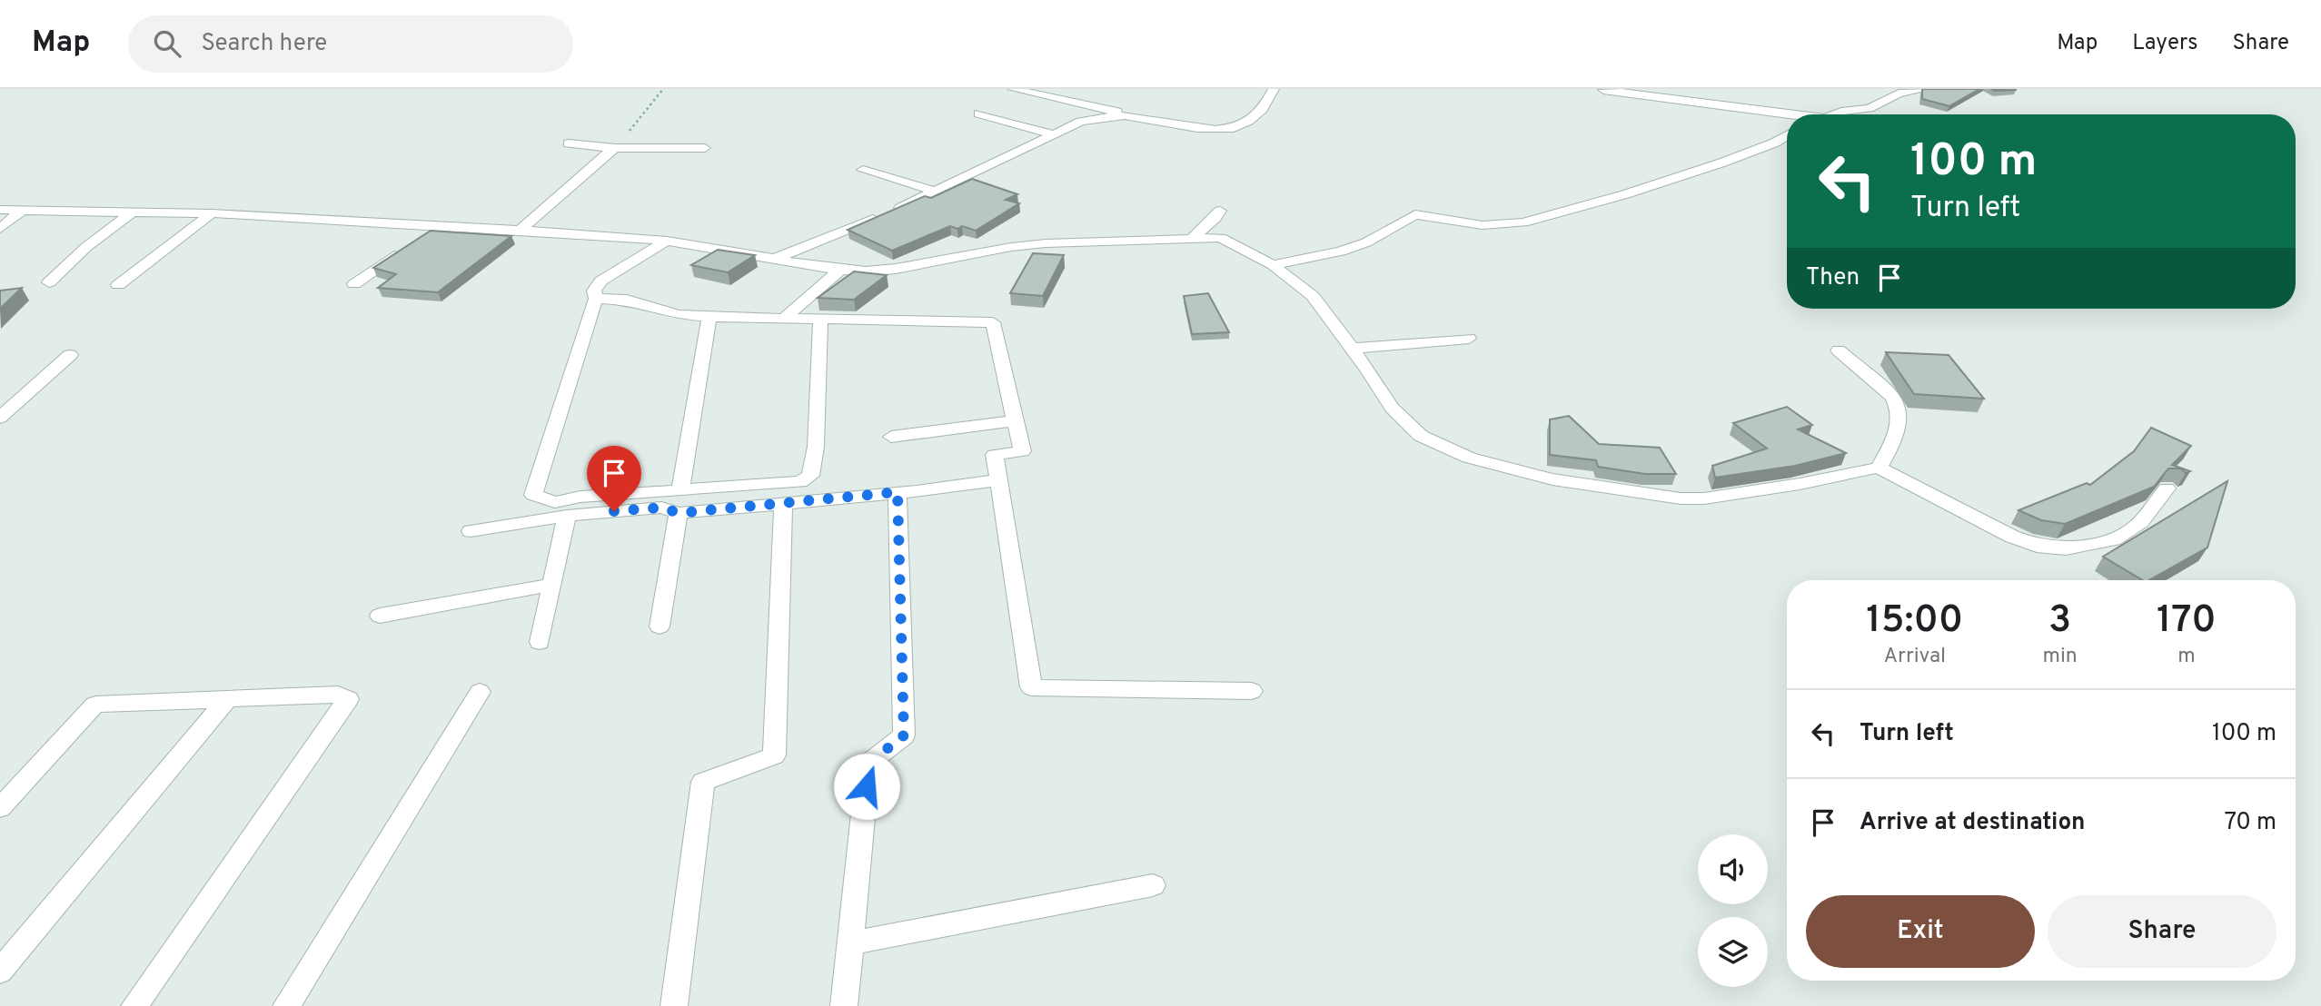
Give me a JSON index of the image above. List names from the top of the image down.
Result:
{
  "page": {
    "header": "Map",
    "search": "Search here",
    "nav": ["Map", "Layers", "Share"],
    "turn": ["100 m", "Turn left"],
    "then": "Then",
    "eta": [
      "15:00",
      "Arrival",
      "3",
      "min",
      "170",
      "m"
    ],
    "list": [
      {
        "name": "Turn left",
        "value": "100 m"
      },
      {
        "name": "Arrive at destination",
        "value": "70 m"
      }
    ],
    "buttons": ["Exit", "Share"]
  }
}
